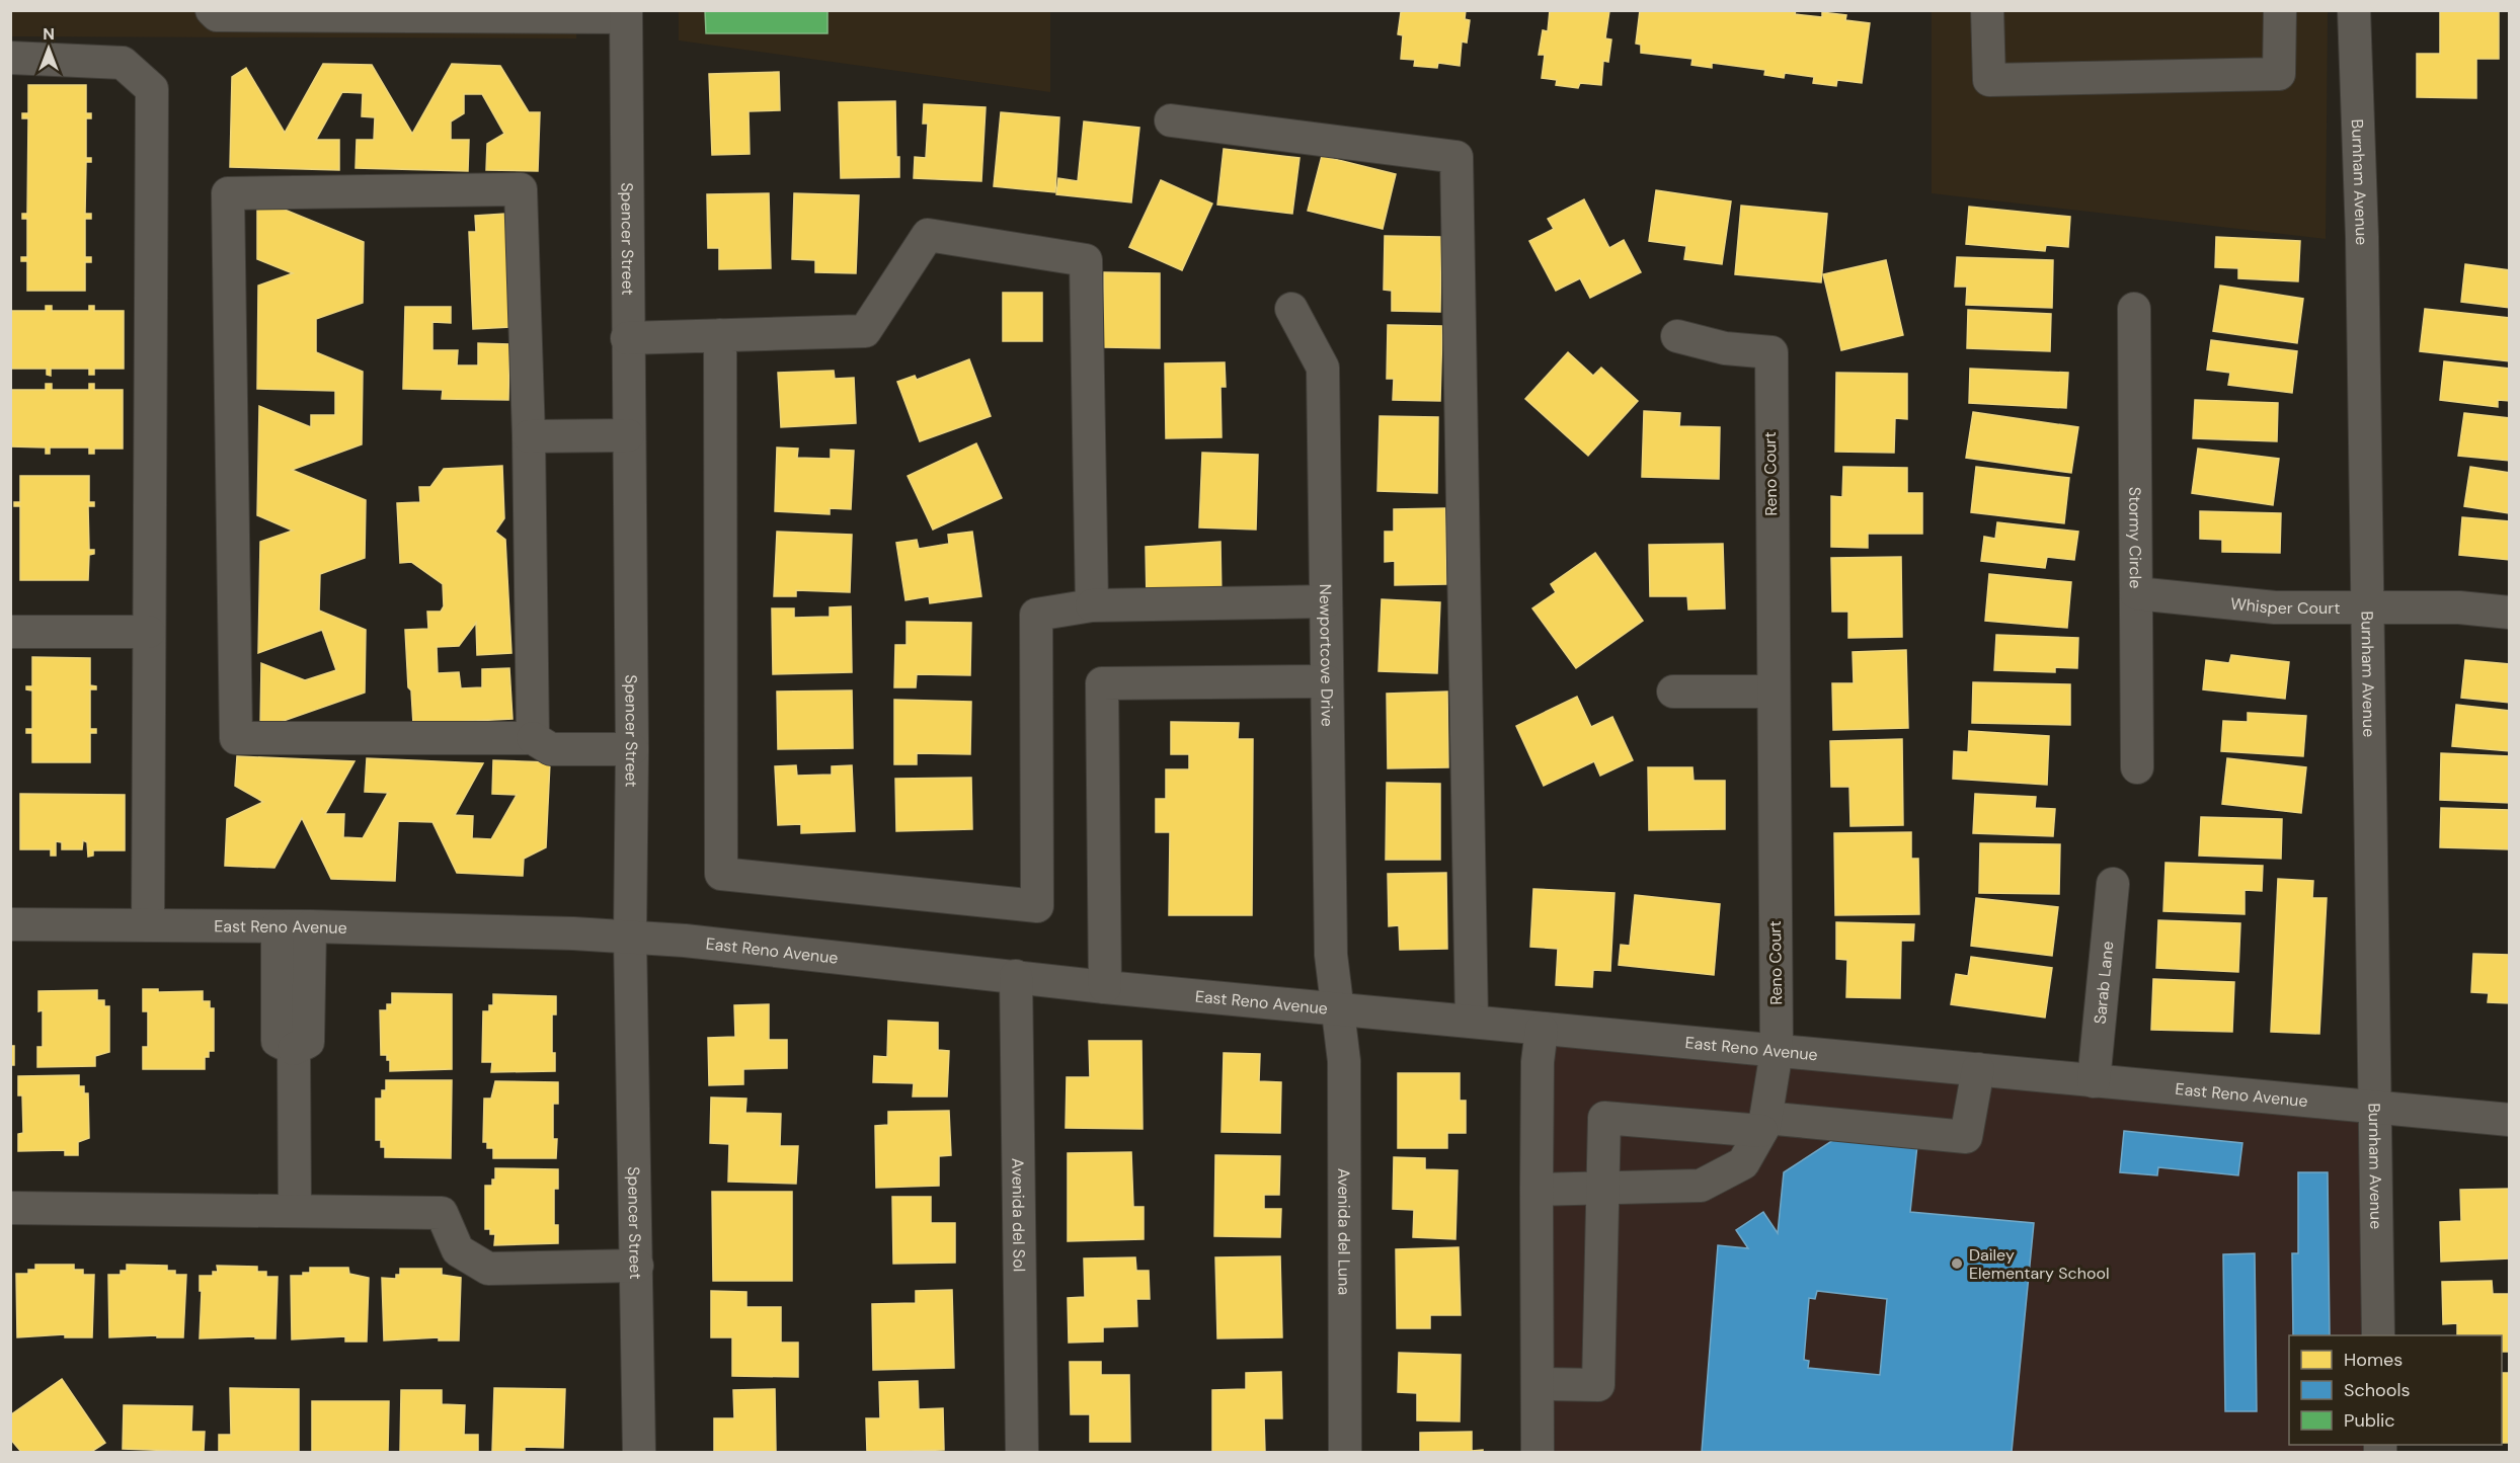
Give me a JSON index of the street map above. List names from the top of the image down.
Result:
{
  "streets": {
    "street": [
      "Burnham Avenue",
      "Spencer Street",
      "Reno Court",
      "Stormy Circle",
      "Whisper Court",
      "Newportcove Drive",
      "East Reno Avenue",
      "Sarab Lane",
      "Avenida del Sol",
      "Avenida del Luna"
    ]
  },
  "crossings": [
    ["Burnham Avenue", "Whisper Court"],
    ["Burnham Avenue", "East Reno Avenue"],
    ["Spencer Street", "East Reno Avenue"],
    ["Reno Court", "East Reno Avenue"],
    ["Stormy Circle", "Whisper Court"],
    ["Newportcove Drive", "East Reno Avenue"],
    ["Newportcove Drive", "Avenida del Luna"],
    ["East Reno Avenue", "Sarab Lane"],
    ["East Reno Avenue", "Avenida del Sol"],
    ["East Reno Avenue", "Avenida del Luna"]
  ],
  "places": ["Dailey Elementary School"],
  "legend": ["Homes", "Schools", "Public"],
  "north": "top"
}
